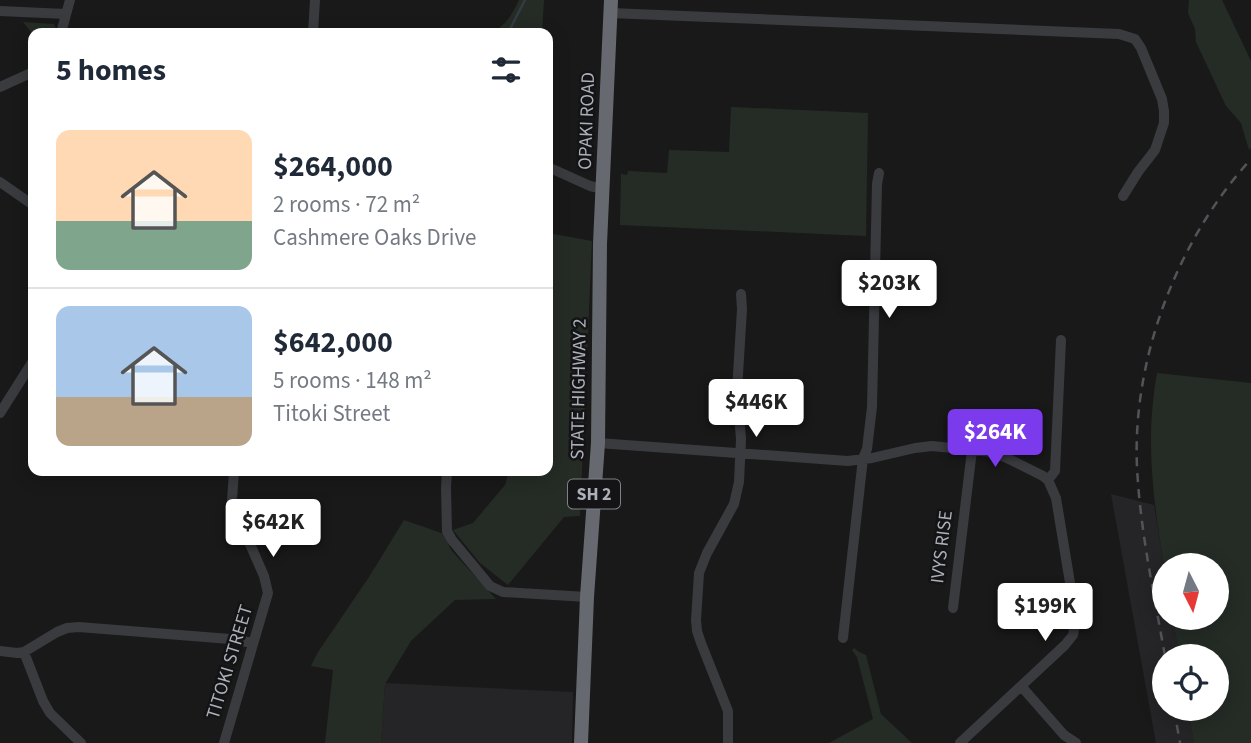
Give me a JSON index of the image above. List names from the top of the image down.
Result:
{
  "streets": {
    "highway": ["OPAKI ROAD", "STATE HIGHWAY 2", "SH 2"],
    "street": ["IVYS RISE", "TITOKI STREET"]
  },
  "crossings": [
    ["OPAKI ROAD", "STATE HIGHWAY 2"]
  ],
  "north": "bottom",
  "page": {
    "heading": "5 homes",
    "list": [
      {
        "name": "$264,000",
        "note": "2 rooms · 72 m² · Cashmere Oaks Drive"
      },
      {
        "name": "$642,000",
        "note": "5 rooms · 148 m² · Titoki Street"
      }
    ],
    "price": [
      "$203K",
      "$446K",
      "$264K",
      "$642K",
      "$199K"
    ]
  }
}
